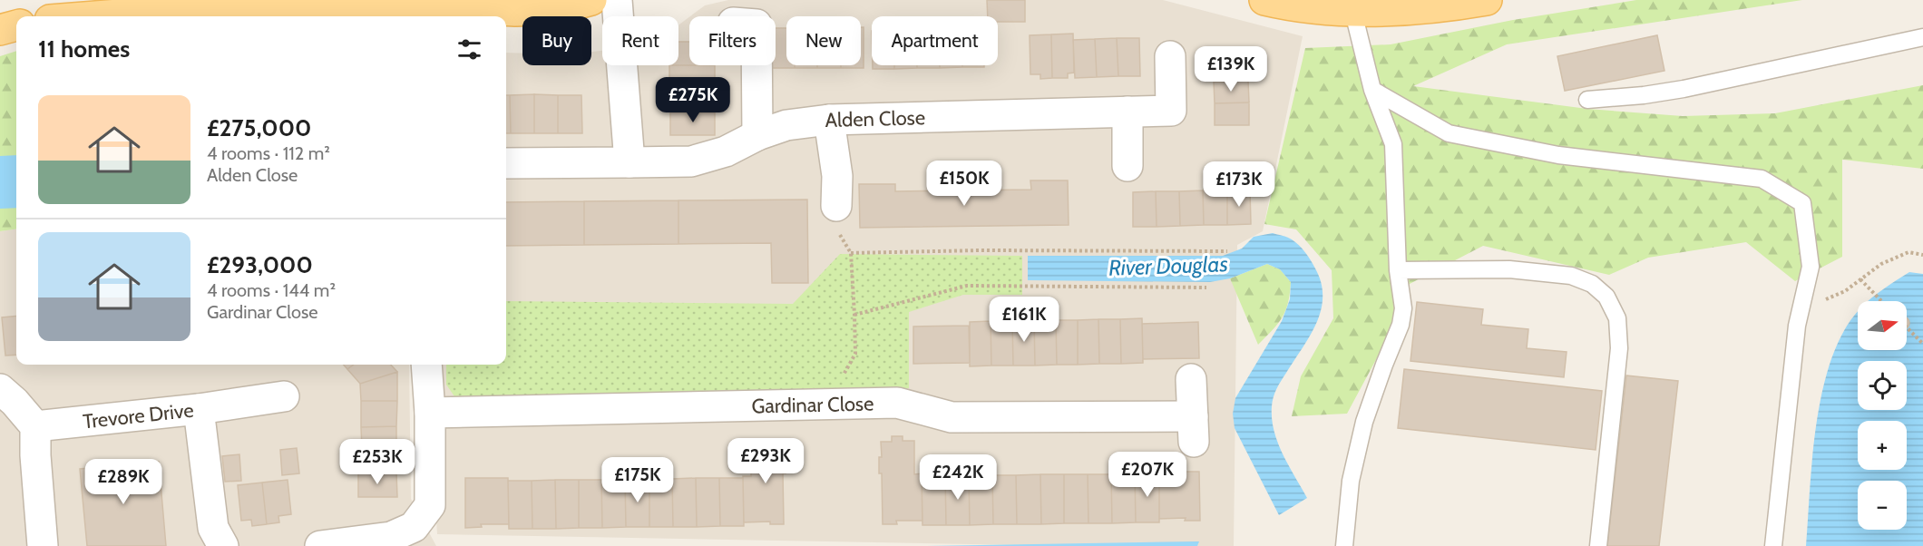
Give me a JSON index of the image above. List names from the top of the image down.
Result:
{
  "streets": {
    "street": ["Alden Close", "Gardinar Close", "Trevore Drive"]
  },
  "water": ["River Douglas"],
  "north": "right",
  "page": {
    "chip": [
      "Buy",
      "Rent",
      "Filters",
      "New",
      "Apartment"
    ],
    "heading": "11 homes",
    "price": [
      "£139K",
      "£275K",
      "£150K",
      "£173K",
      "£161K",
      "£293K",
      "£253K",
      "£207K",
      "£242K",
      "£175K",
      "£289K"
    ],
    "list": [
      {
        "name": "£275,000",
        "note": "4 rooms · 112 m² · Alden Close"
      },
      {
        "name": "£293,000",
        "note": "4 rooms · 144 m² · Gardinar Close"
      }
    ],
    "map_buttons": ["+", "−"]
  }
}
